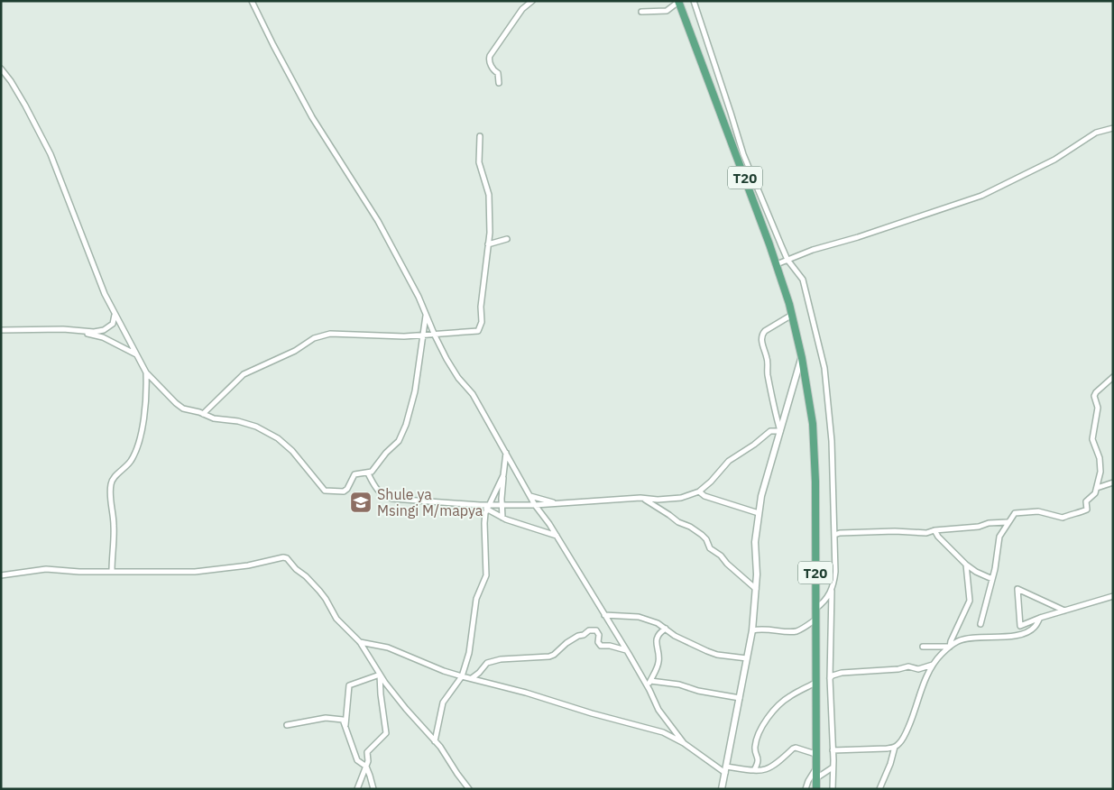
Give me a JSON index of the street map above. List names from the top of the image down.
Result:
{
  "streets": {
    "main road": ["T20"]
  },
  "places": {
    "school or university": ["Shule ya Msingi M/mapya"]
  }
}
